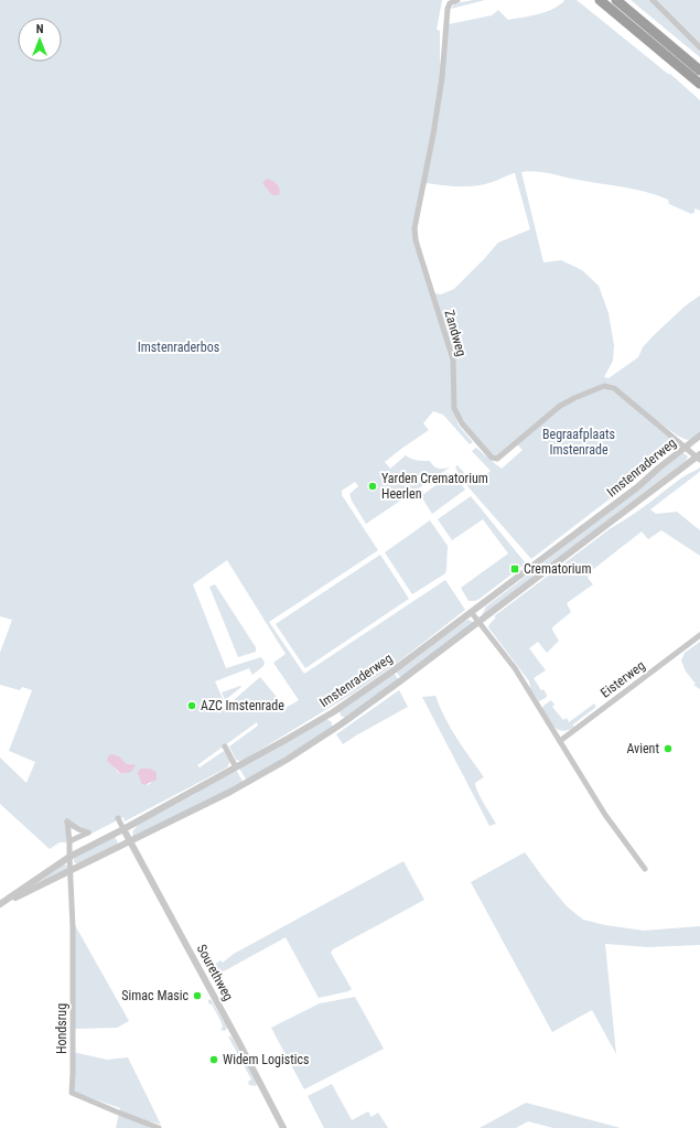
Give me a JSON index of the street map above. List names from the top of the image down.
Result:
{
  "streets": {
    "street": [
      "Zandweg",
      "Imstenraderweg",
      "Eisterweg",
      "Sourethweg",
      "Hondsrug"
    ]
  },
  "crossings": [
    ["Zandweg", "Imstenraderweg"],
    ["Imstenraderweg", "Sourethweg"],
    ["Imstenraderweg", "Hondsrug"]
  ],
  "parks": ["Imstenraderbos", "Begraafplaats Imstenrade"],
  "places": {
    "other": [
      "Yarden Crematorium Heerlen",
      "AZC Imstenrade",
      "Avient",
      "Simac Masic",
      "Widem Logistics"
    ],
    "transit": ["Crematorium"]
  },
  "north": "top"
}
